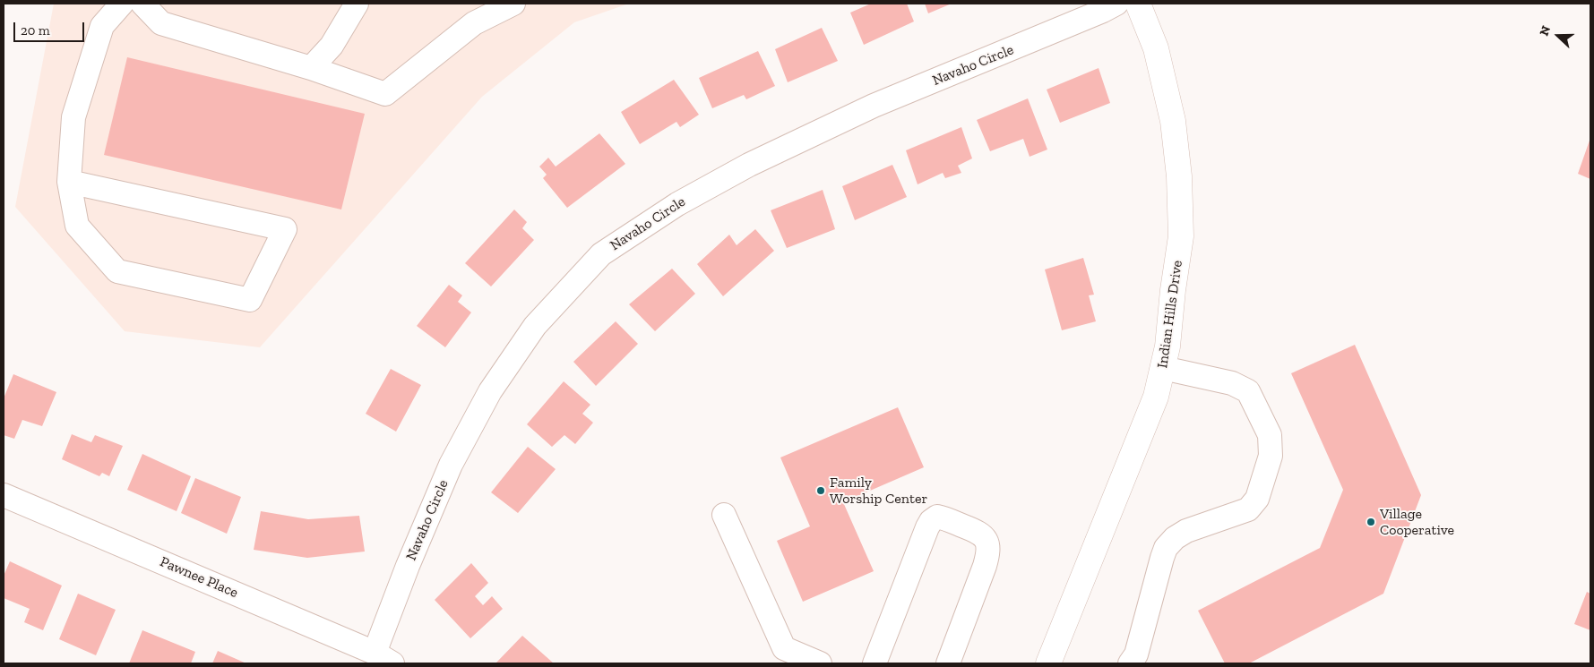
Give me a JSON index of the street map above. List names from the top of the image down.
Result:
{
  "streets": {
    "main road": ["Indian Hills Drive"],
    "street": ["Navaho Circle", "Pawnee Place"]
  },
  "crossings": [
    ["Navaho Circle", "Pawnee Place"]
  ],
  "places": ["Family Worship Center", "Village Cooperative"],
  "scale_bar": "20 m",
  "north": "left"
}
